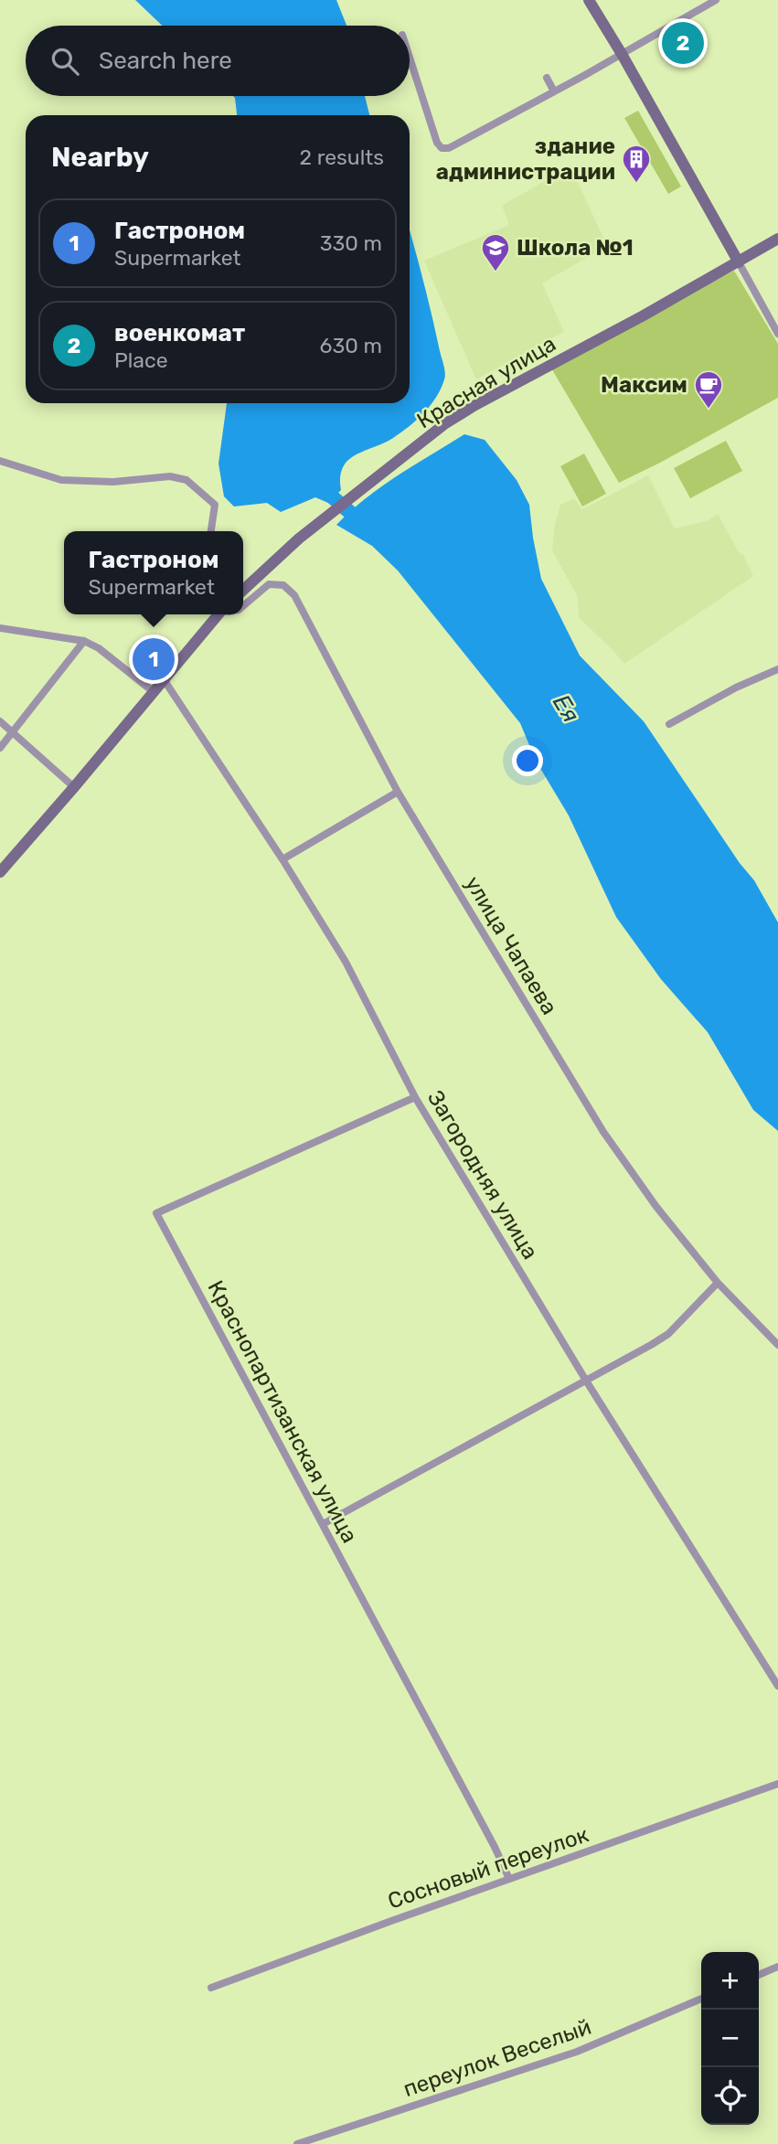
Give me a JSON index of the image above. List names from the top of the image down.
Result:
{
  "streets": {
    "street": [
      "Красная улица",
      "улица Чапаева",
      "Загородняя улица",
      "Краснопартизанская улица",
      "Сосновый переулок",
      "переулок Веселый"
    ]
  },
  "crossings": [
    ["Загородняя улица", "Краснопартизанская улица"],
    ["Краснопартизанская улица", "Сосновый переулок"]
  ],
  "water": ["Ея"],
  "places": {
    "building": ["здание администрации"],
    "school or university": ["Школа №1"],
    "cafe": ["Максим"]
  },
  "page": {
    "pins": ["2", "1"],
    "search": "Search here",
    "heading": ["Nearby", "2 results"],
    "list": [
      {
        "mark": "1",
        "name": "Гастроном",
        "note": "Supermarket",
        "value": "330 m"
      },
      {
        "mark": "2",
        "name": "военкомат",
        "note": "Place",
        "value": "630 m"
      }
    ],
    "popup": ["Гастроном", "Supermarket"],
    "map_buttons": ["+", "−"]
  }
}
